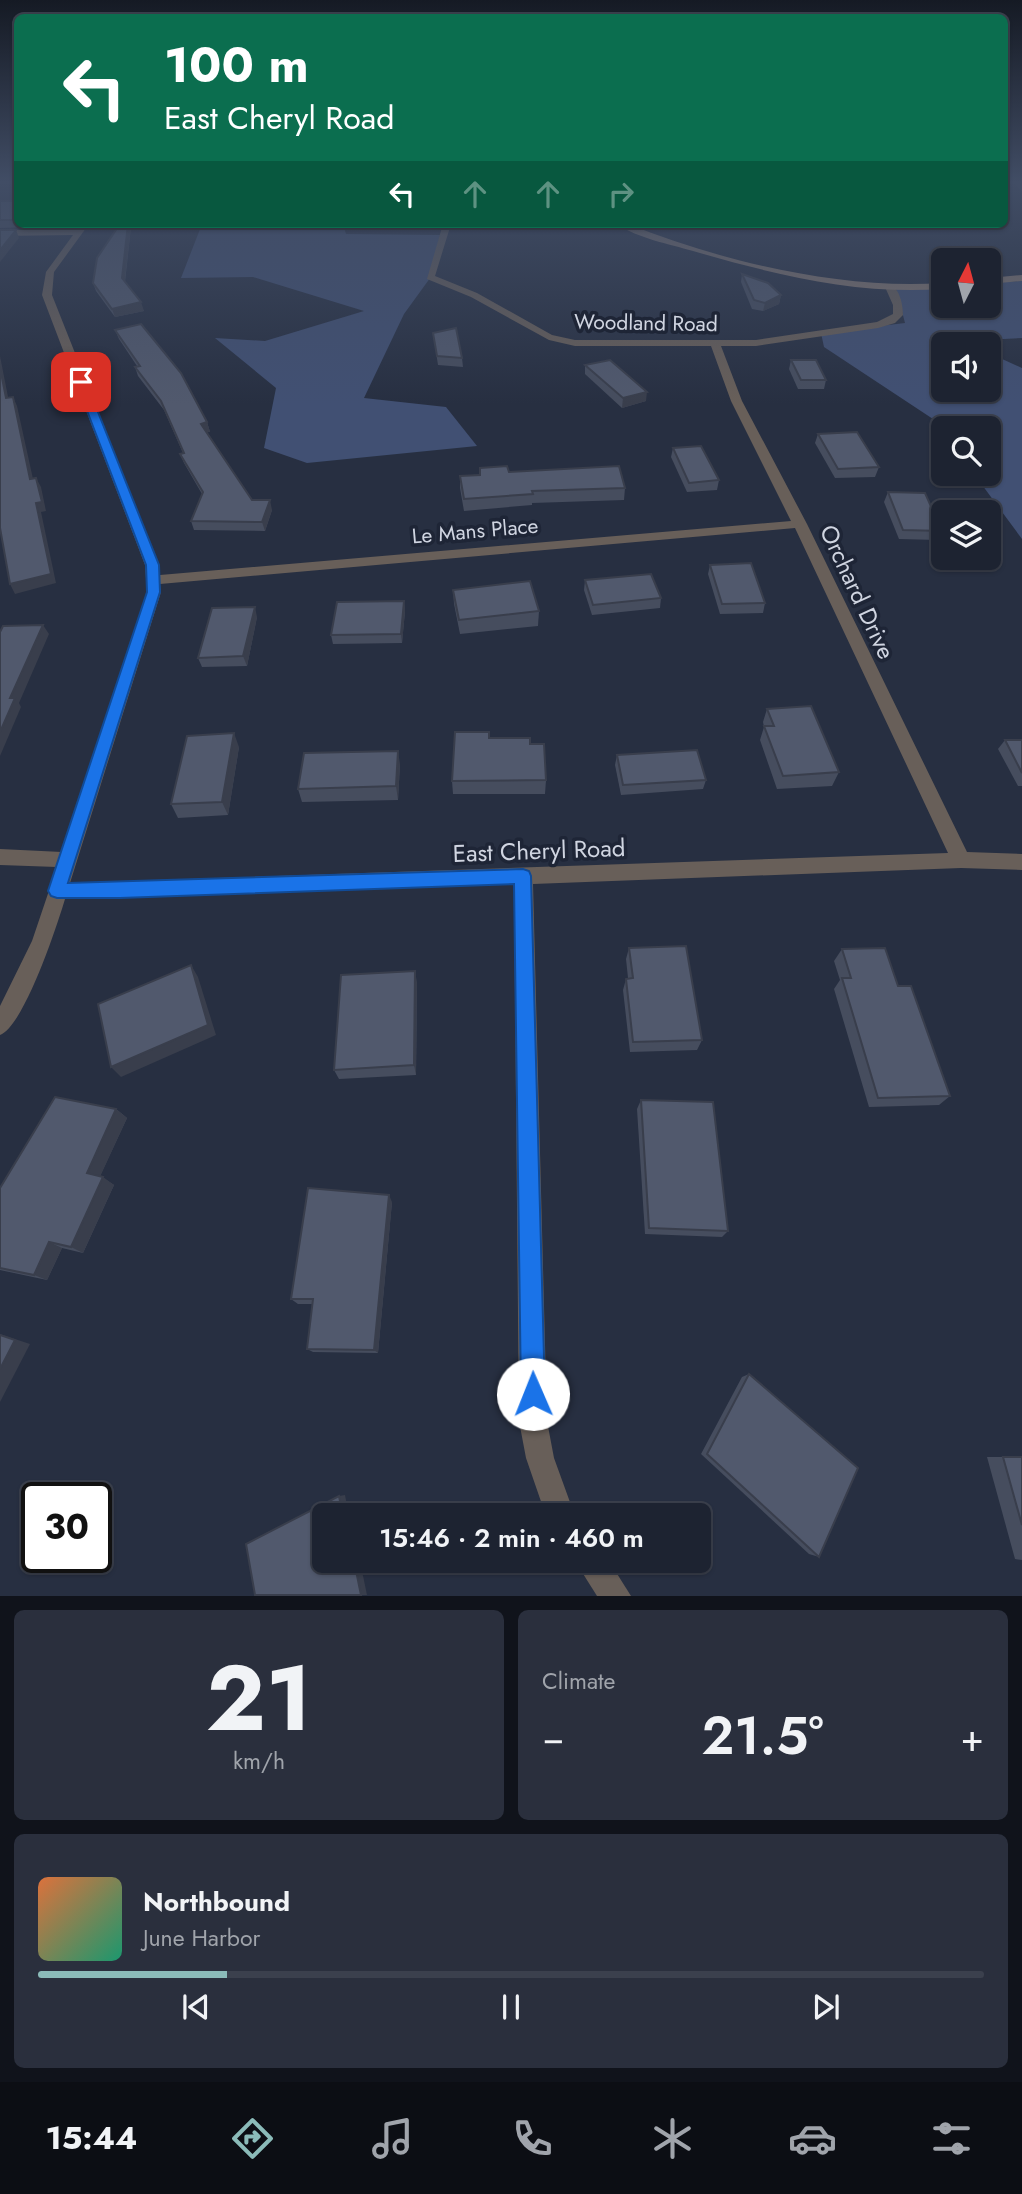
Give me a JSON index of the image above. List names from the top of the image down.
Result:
{
  "streets": {
    "street": [
      "Woodland Road",
      "Le Mans Place",
      "Orchard Drive",
      "East Cheryl Road"
    ]
  },
  "crossings": [
    ["Woodland Road", "Orchard Drive"],
    ["Le Mans Place", "Orchard Drive"],
    ["Orchard Drive", "East Cheryl Road"]
  ],
  "north": "top",
  "page": {
    "turn": ["100 m", "East Cheryl Road"],
    "limit": "30",
    "trip": "15:46 · 2 min · 460 m",
    "tile": [
      ["21", "km/h"],
      "Climate"
    ],
    "heat": ["−", "21.5°", "+"],
    "song": ["Northbound", "June Harbor"],
    "tabs": "15:44"
  }
}
